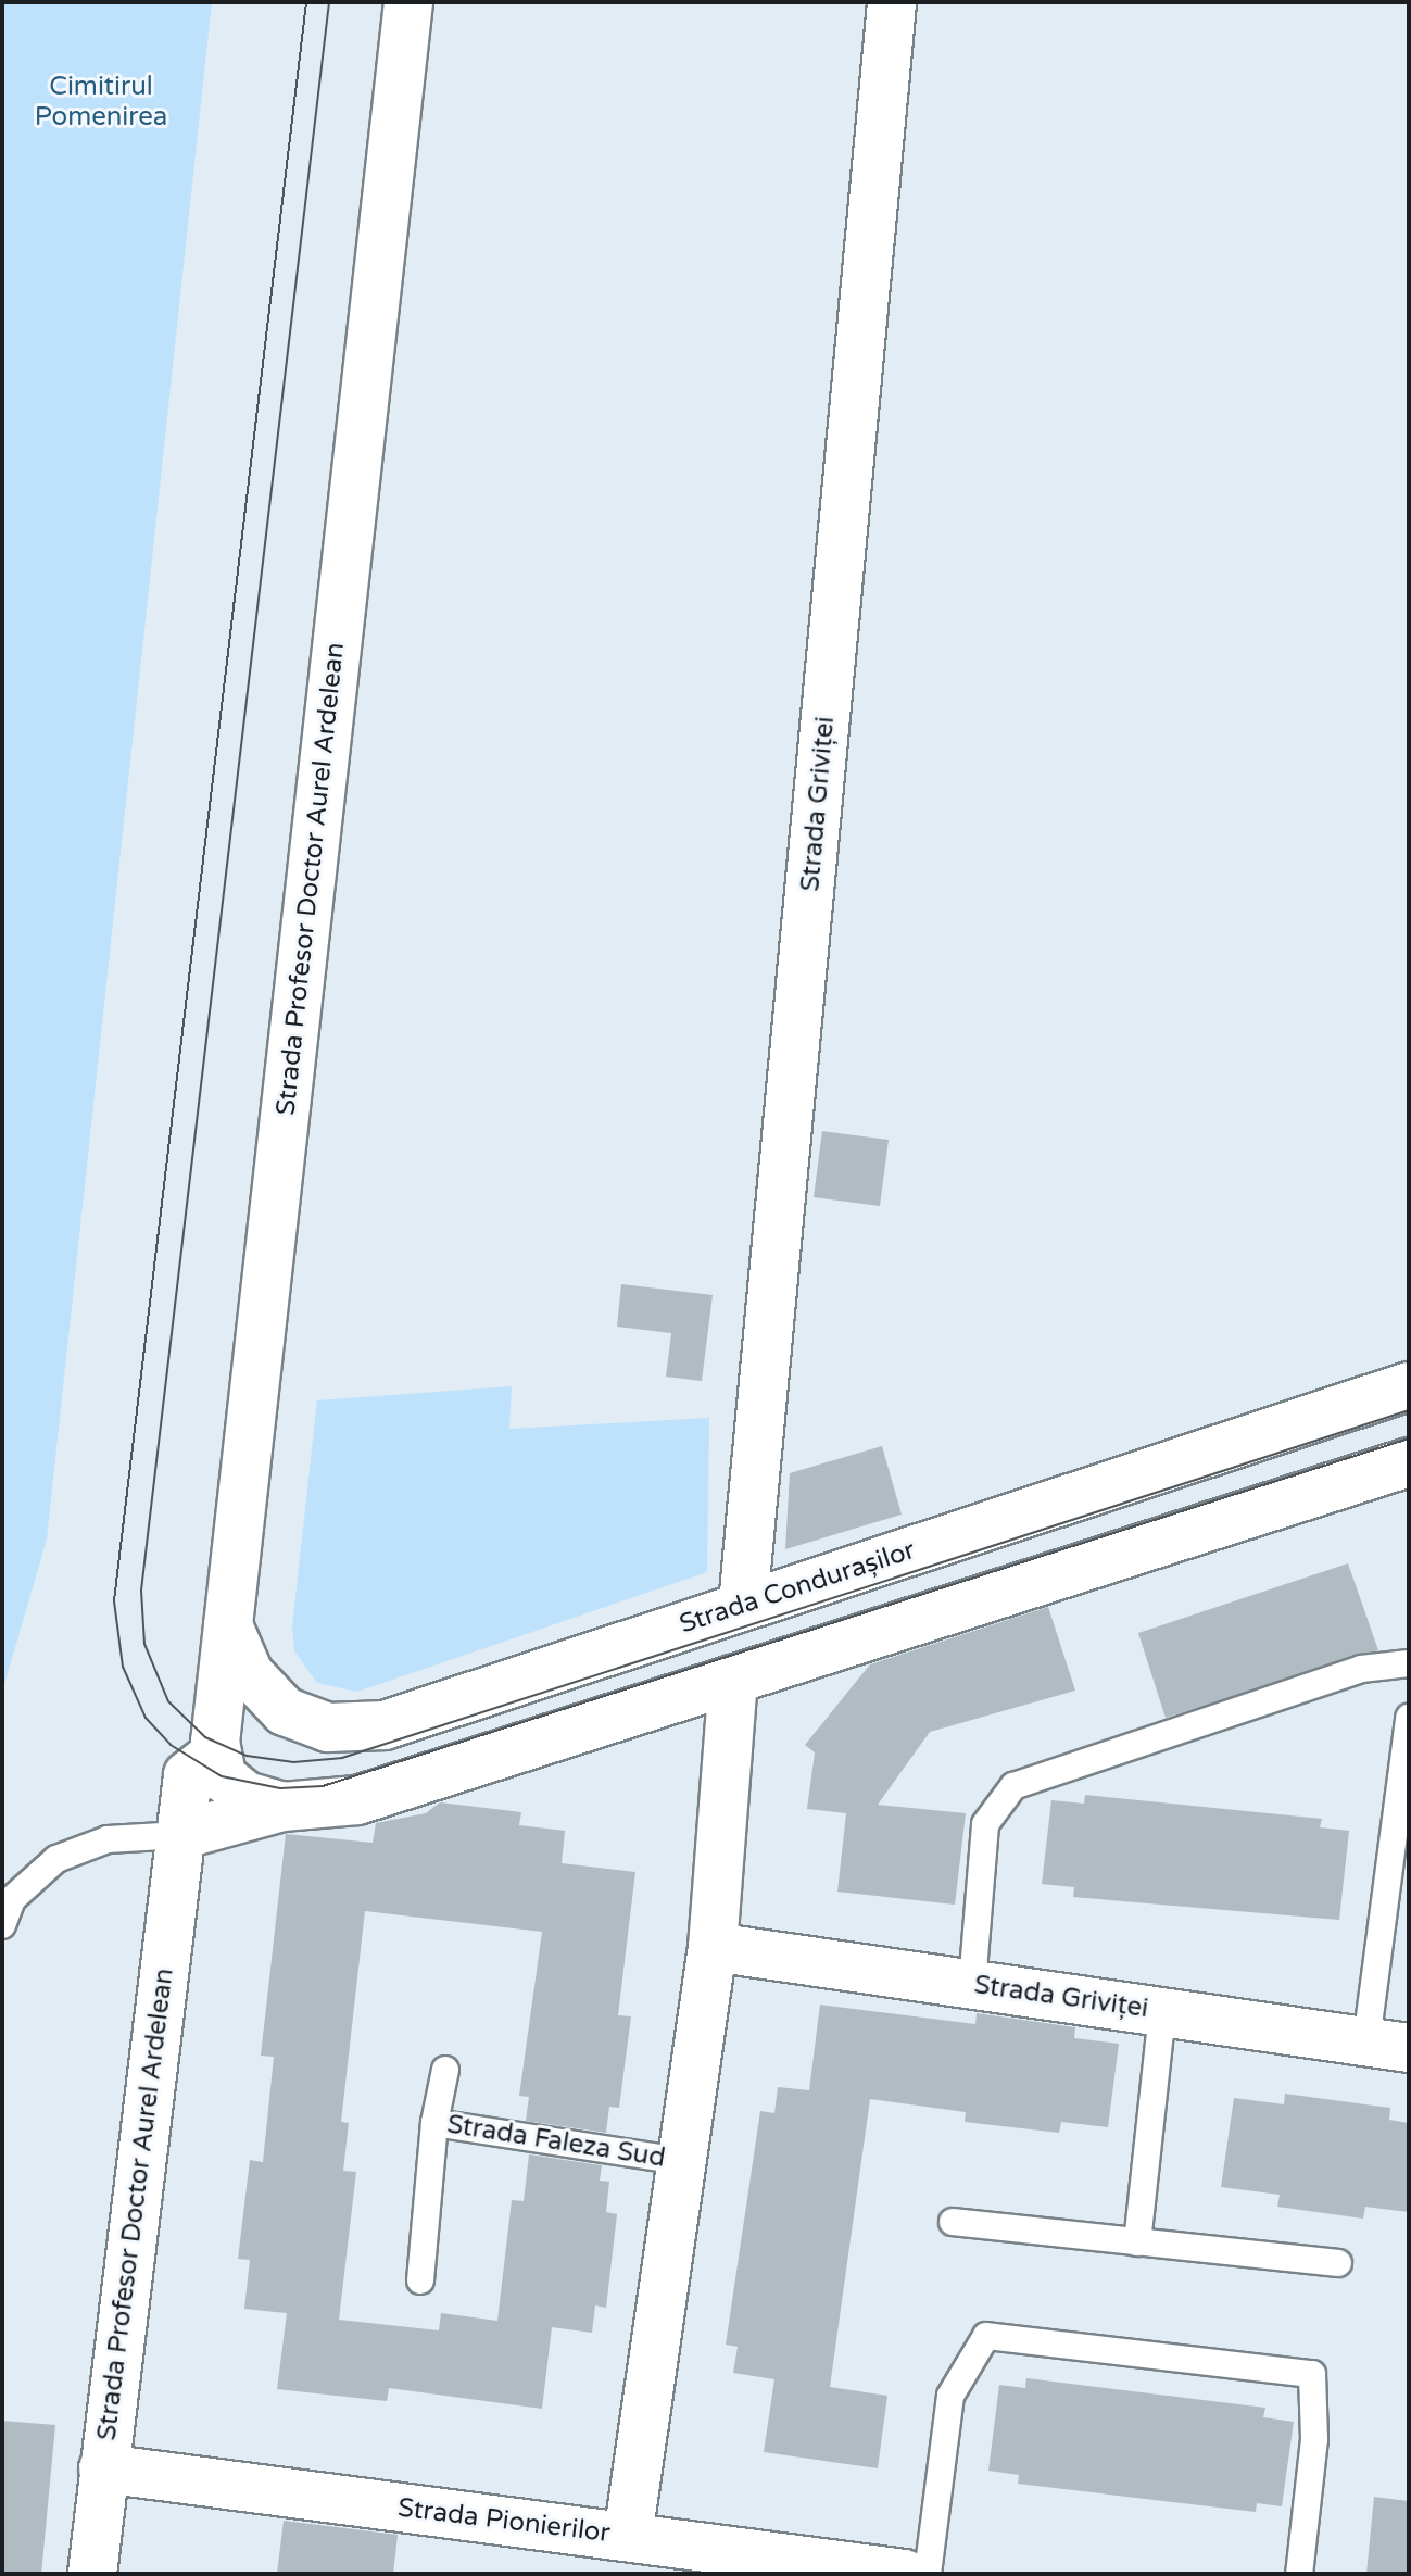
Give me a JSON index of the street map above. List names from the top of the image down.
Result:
{
  "streets": {
    "street": [
      "Strada Griviței",
      "Strada Profesor Doctor Aurel Ardelean",
      "Strada Condurașilor",
      "Strada Pionierilor"
    ],
    "lane": ["Strada Faleza Sud"]
  },
  "crossings": [
    ["Strada Griviței", "Strada Condurașilor"],
    ["Strada Profesor Doctor Aurel Ardelean", "Strada Condurașilor"],
    ["Strada Profesor Doctor Aurel Ardelean", "Strada Pionierilor"]
  ],
  "parks": ["Cimitirul Pomenirea"]
}
